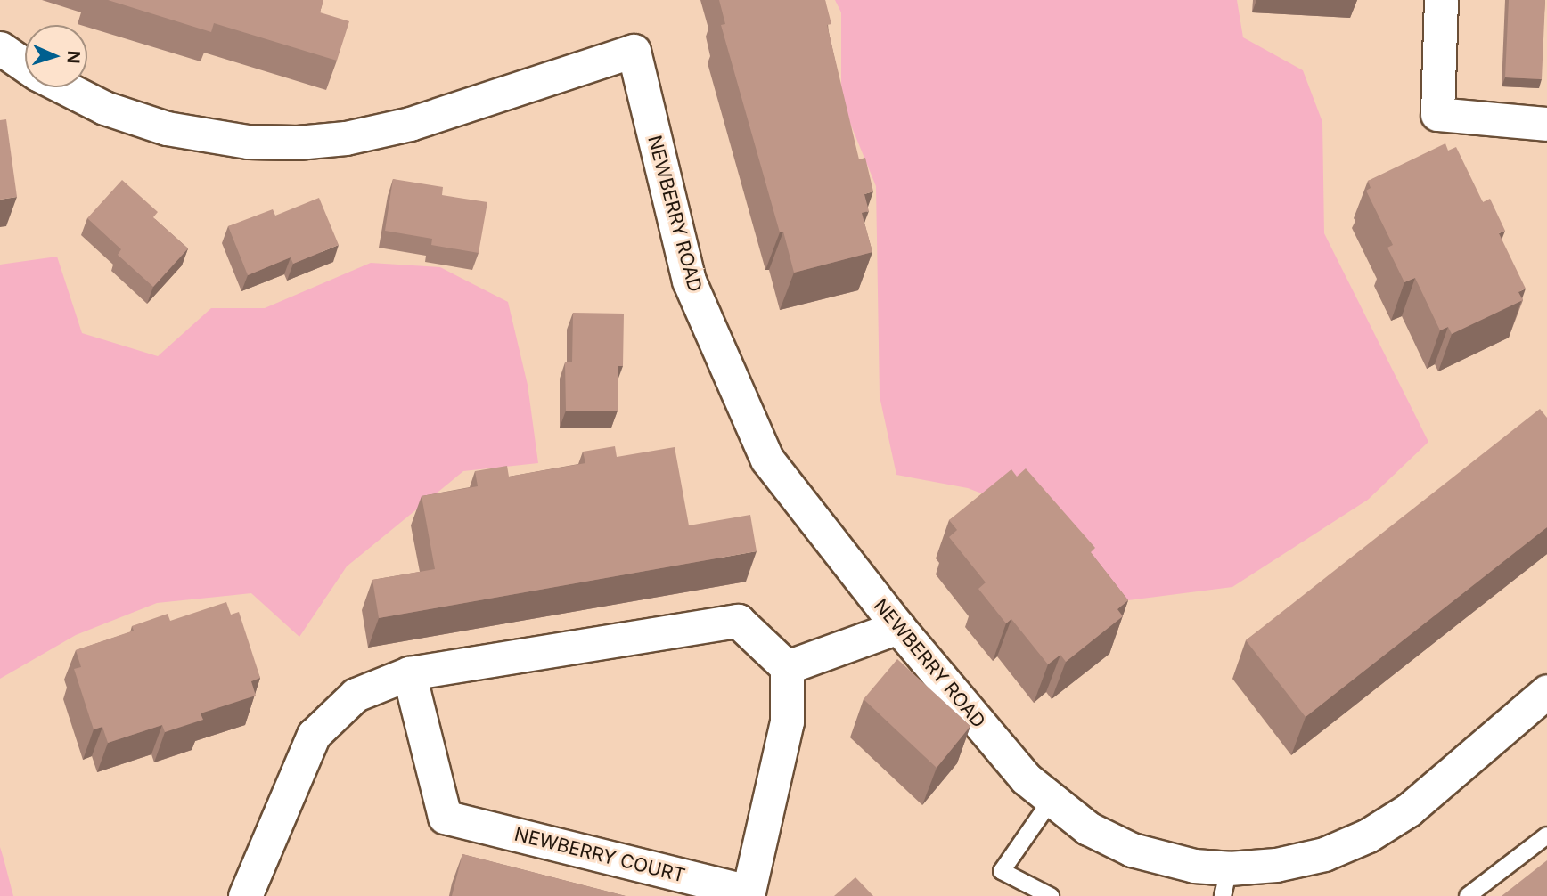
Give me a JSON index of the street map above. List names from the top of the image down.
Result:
{
  "streets": {
    "street": ["NEWBERRY ROAD", "NEWBERRY COURT"]
  },
  "north": "right"
}
